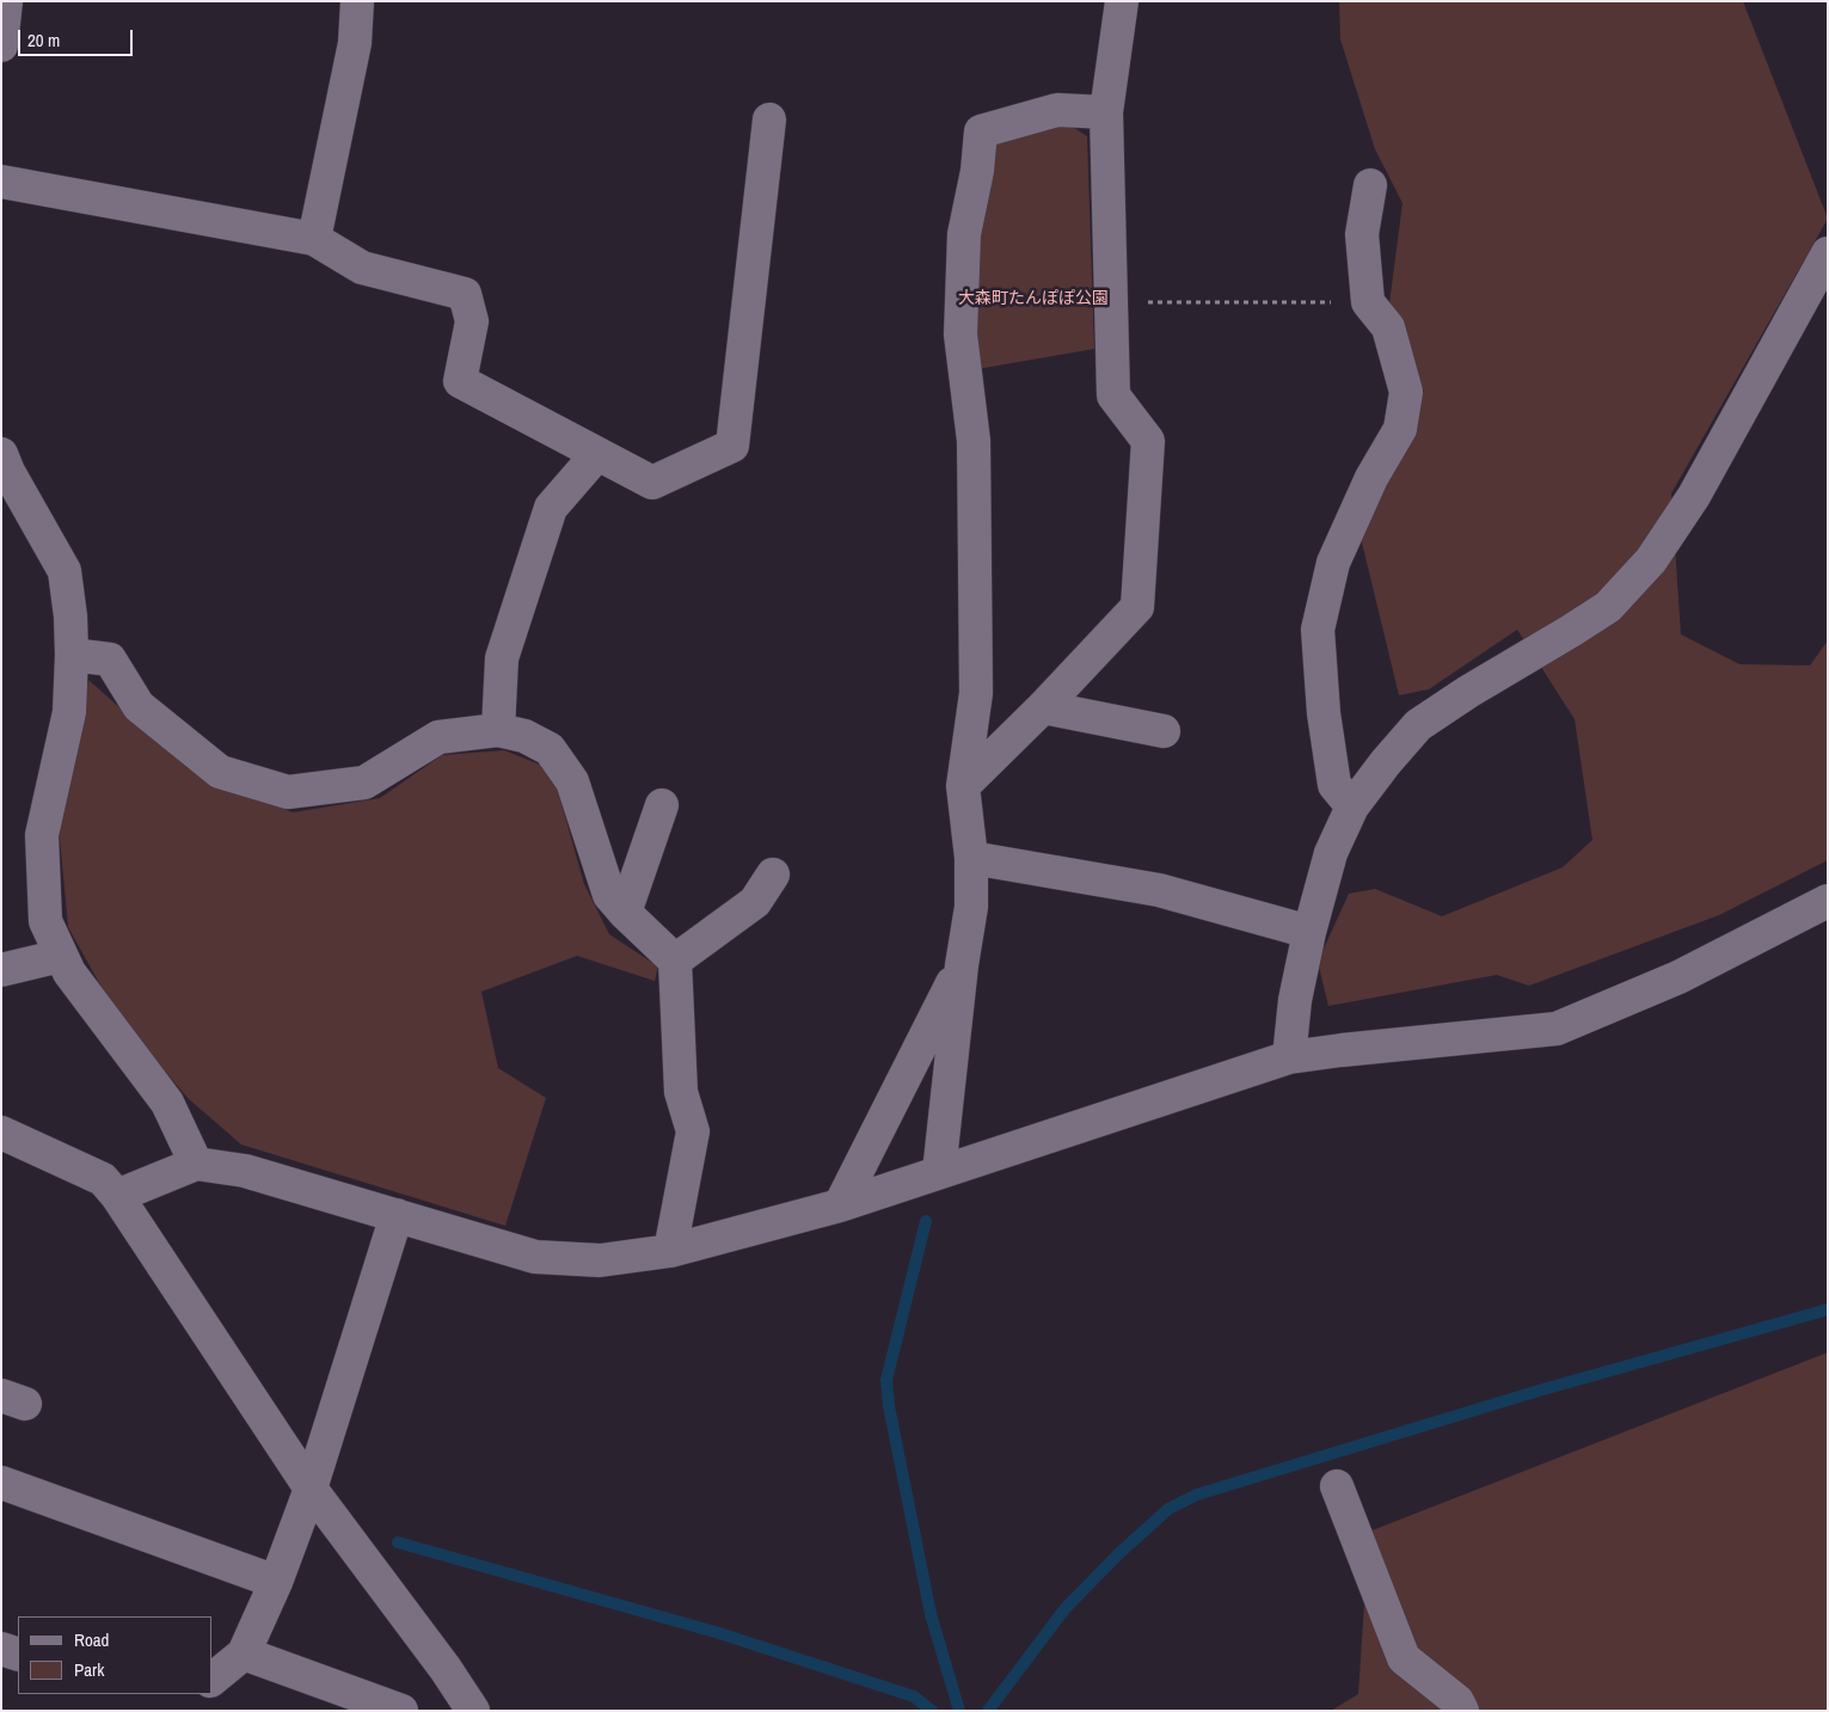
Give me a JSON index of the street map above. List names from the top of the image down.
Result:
{
  "parks": ["大森町たんぽぽ公園"],
  "legend": ["Road", "Park"],
  "scale_bar": "20 m"
}
